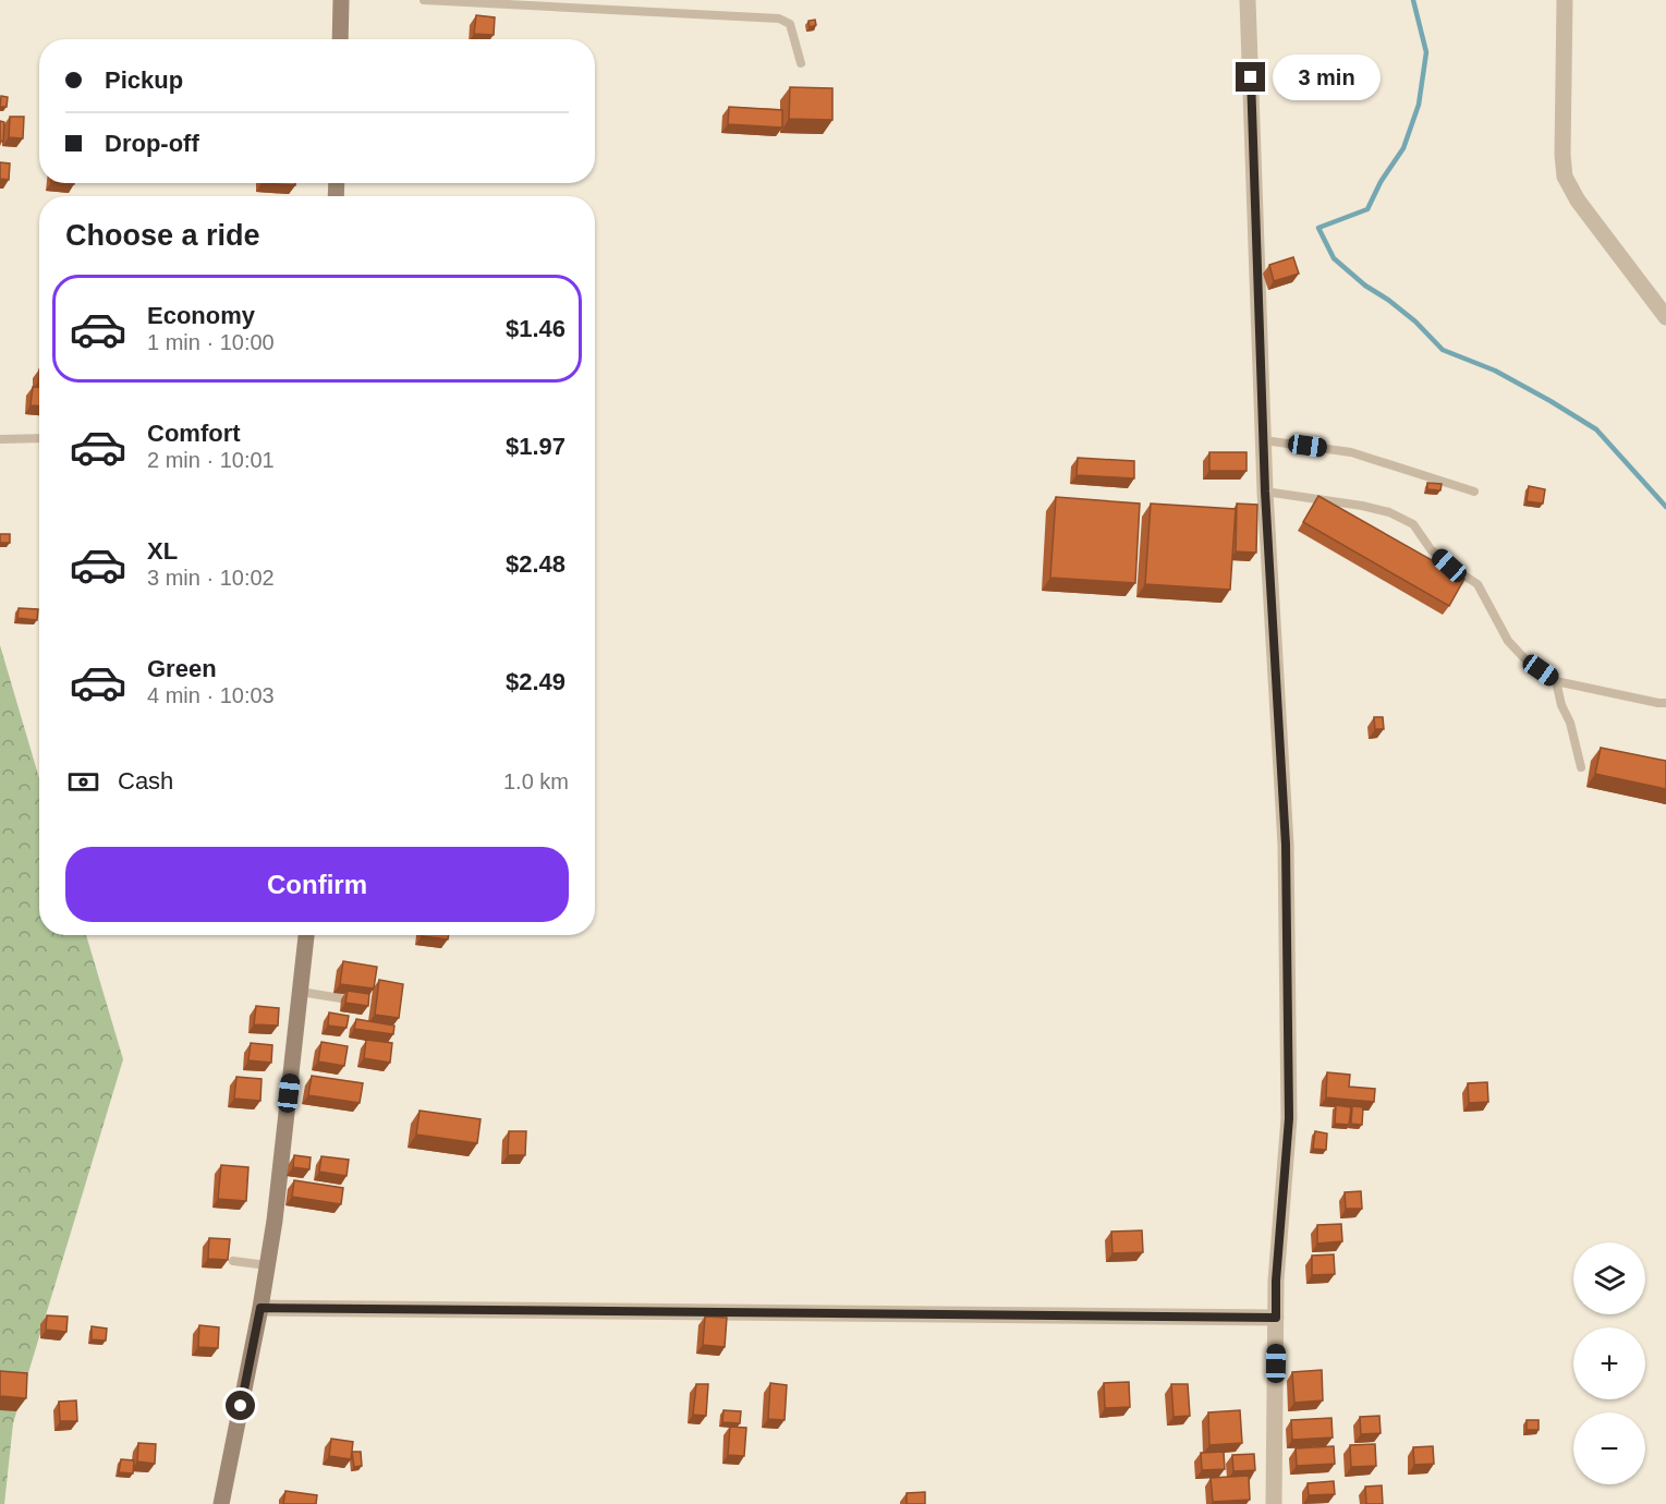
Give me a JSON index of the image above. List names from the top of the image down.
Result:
{
  "page": {
    "banner": ["Pickup", "Drop-off"],
    "bubble": "3 min",
    "heading": "Choose a ride",
    "list": [
      {
        "name": "Economy",
        "note": "1 min · 10:00",
        "value": "$1.46"
      },
      {
        "name": "Comfort",
        "note": "2 min · 10:01",
        "value": "$1.97"
      },
      {
        "name": "XL",
        "note": "3 min · 10:02",
        "value": "$2.48"
      },
      {
        "name": "Green",
        "note": "4 min · 10:03",
        "value": "$2.49"
      }
    ],
    "pay": ["Cash", "1.0 km"],
    "buttons": "Confirm",
    "map_buttons": ["+", "−"]
  }
}
